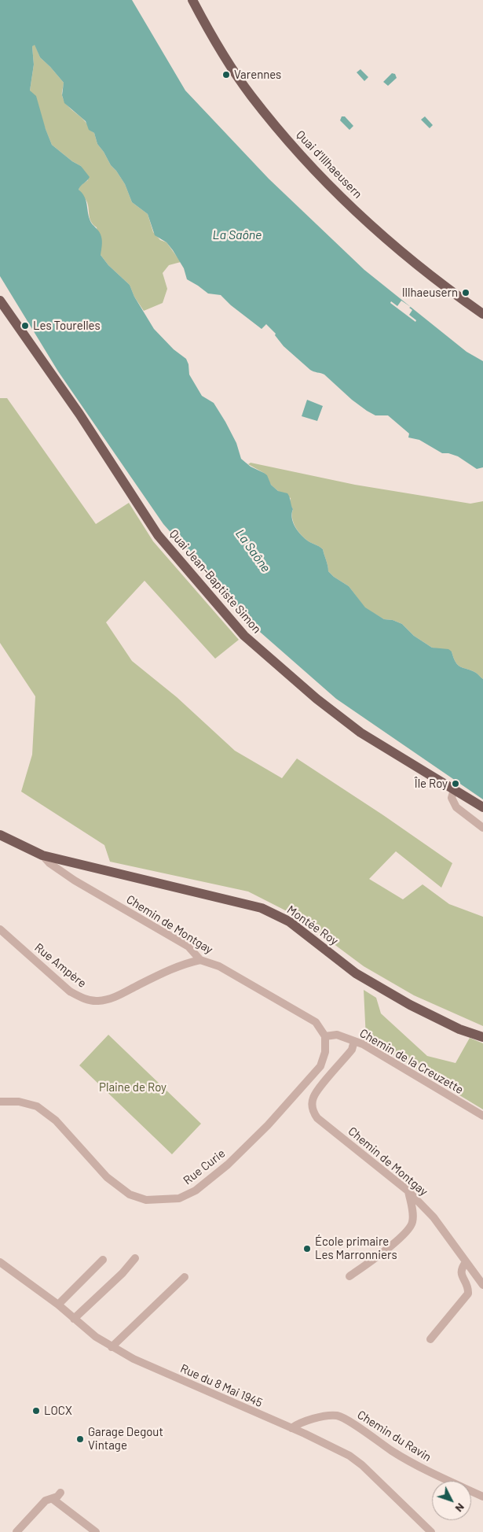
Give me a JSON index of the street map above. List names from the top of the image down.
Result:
{
  "streets": {
    "main road": ["Quai d'Illhaeusern", "Quai Jean-Baptiste Simon", "Montée Roy"],
    "street": [
      "Chemin de Montgay",
      "Rue Ampère",
      "Chemin de la Creuzette",
      "Rue Curie",
      "Rue du 8 Mai 1945",
      "Chemin du Ravin"
    ]
  },
  "crossings": [
    ["Chemin de Montgay", "Montée Roy"],
    ["Chemin de Montgay", "Rue Ampère"],
    ["Chemin de Montgay", "Chemin de la Creuzette"],
    ["Chemin de Montgay", "Rue Curie"],
    ["Chemin de la Creuzette", "Rue Curie"],
    ["Rue du 8 Mai 1945", "Chemin du Ravin"]
  ],
  "water": ["La Saône"],
  "parks": ["Plaine de Roy"],
  "places": [
    "Varennes",
    "Illhaeusern",
    "Les Tourelles",
    "Île Roy",
    "École primaire Les Marronniers",
    "LOCX",
    "Garage Degout Vintage"
  ],
  "north": "bottom right"
}
